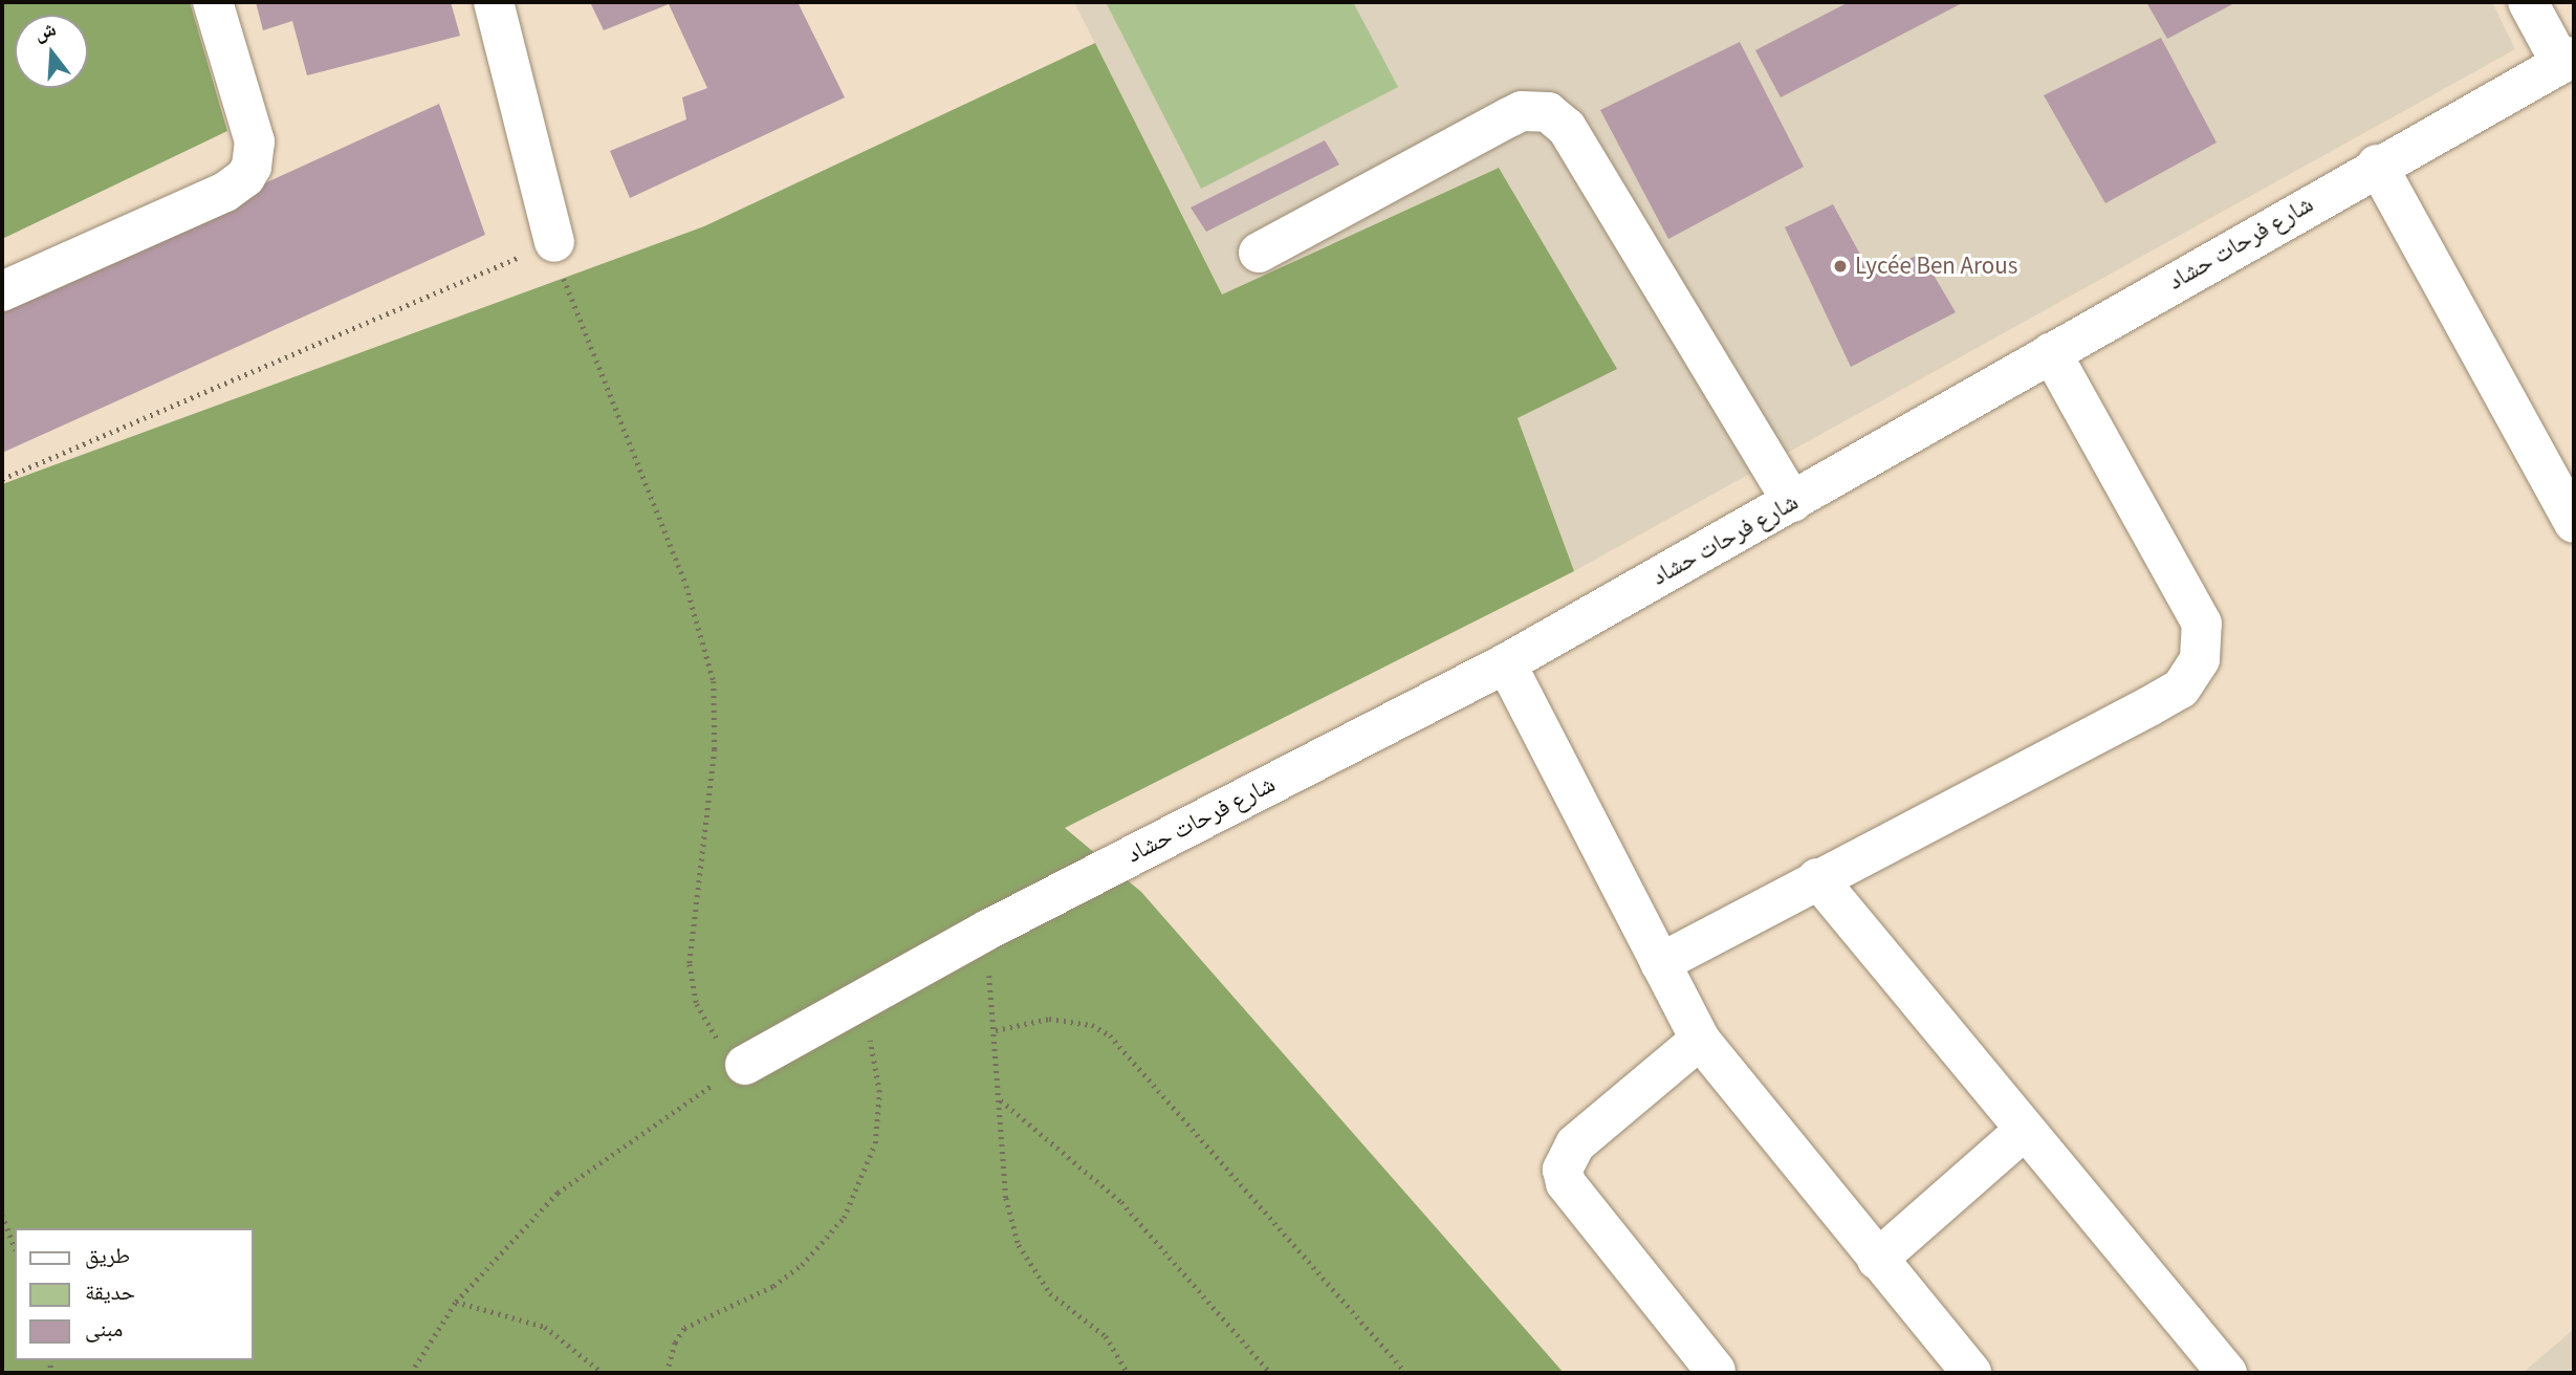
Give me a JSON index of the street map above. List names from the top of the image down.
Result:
{
  "streets": {
    "street": ["شارع فرحات حشاد"]
  },
  "places": ["Lycée Ben Arous"],
  "legend": ["طريق", "حديقة", "مبنى"],
  "north": "top"
}
